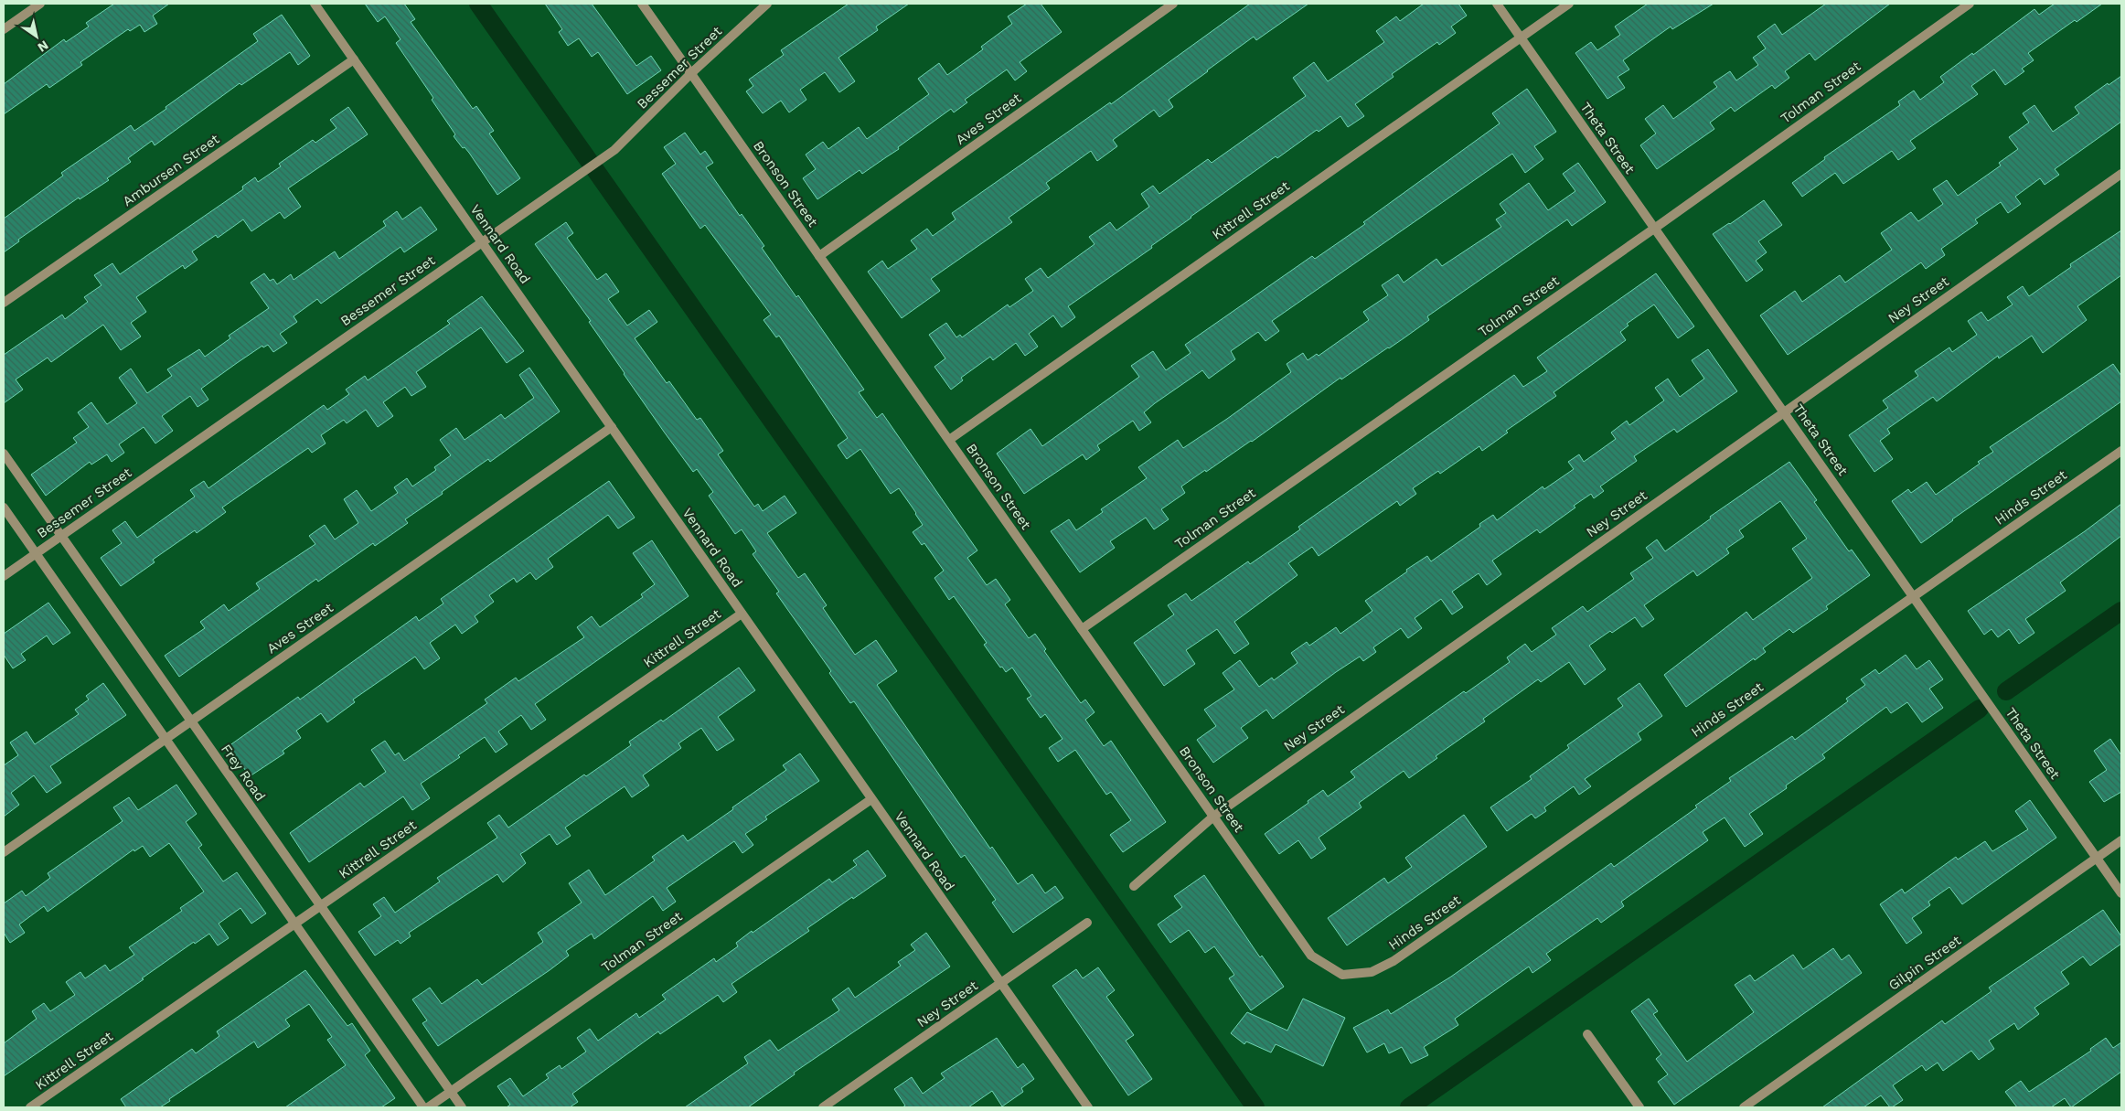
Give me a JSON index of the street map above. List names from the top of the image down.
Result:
{
  "streets": {
    "street": [
      "Bessemer Street",
      "Tolman Street",
      "Aves Street",
      "Theta Street",
      "Ambursen Street",
      "Bronson Street",
      "Kittrell Street",
      "Vennard Road",
      "Ney Street",
      "Hinds Street",
      "Frey Road",
      "Gilpin Street"
    ]
  },
  "crossings": [
    ["Bessemer Street", "Bronson Street"],
    ["Bessemer Street", "Vennard Road"],
    ["Bessemer Street", "Frey Road"],
    ["Tolman Street", "Theta Street"],
    ["Tolman Street", "Bronson Street"],
    ["Tolman Street", "Vennard Road"],
    ["Tolman Street", "Frey Road"],
    ["Aves Street", "Bronson Street"],
    ["Aves Street", "Vennard Road"],
    ["Aves Street", "Frey Road"],
    ["Theta Street", "Kittrell Street"],
    ["Theta Street", "Ney Street"],
    ["Theta Street", "Hinds Street"],
    ["Theta Street", "Gilpin Street"],
    ["Ambursen Street", "Vennard Road"],
    ["Bronson Street", "Kittrell Street"],
    ["Bronson Street", "Ney Street"],
    ["Bronson Street", "Hinds Street"],
    ["Kittrell Street", "Vennard Road"],
    ["Kittrell Street", "Frey Road"],
    ["Vennard Road", "Ney Street"]
  ],
  "north": "bottom right"
}
